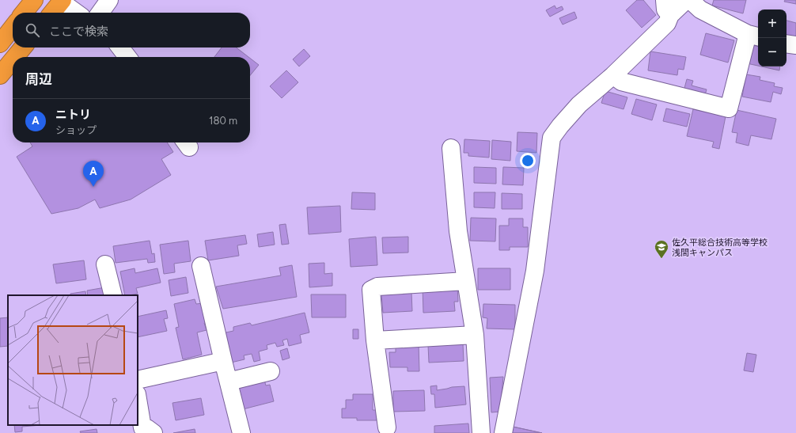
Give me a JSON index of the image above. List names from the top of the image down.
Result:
{
  "places": {
    "school or university": ["佐久平総合技術高等学校 浅間キャンパス"]
  },
  "page": {
    "map_buttons": ["+", "−"],
    "search": "ここで検索",
    "heading": "周辺",
    "list": [
      {
        "mark": "A",
        "name": "ニトリ",
        "note": "ショップ",
        "value": "180 m"
      }
    ],
    "pins": "A"
  }
}
